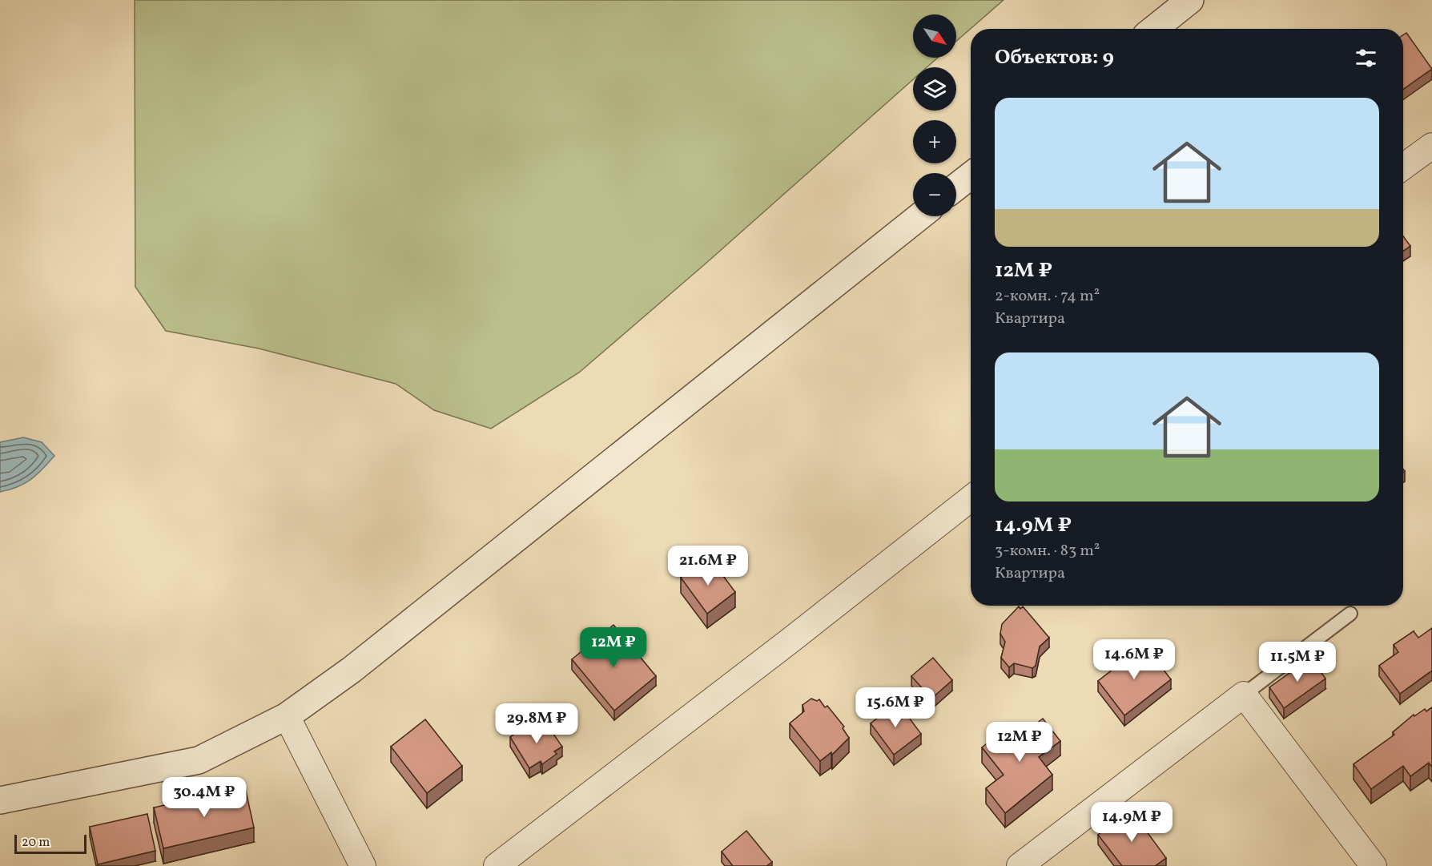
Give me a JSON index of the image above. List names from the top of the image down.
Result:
{
  "scale_bar": "20 m",
  "north": "bottom right",
  "page": {
    "map_buttons": ["+", "−"],
    "heading": "Объектов: 9",
    "list": [
      {
        "name": "12M ₽",
        "note": "2-комн. · 74 m² · Квартира"
      },
      {
        "name": "14.9M ₽",
        "note": "3-комн. · 83 m² · Квартира"
      }
    ],
    "price": [
      "21.6M ₽",
      "12M ₽",
      "14.6M ₽",
      "11.5M ₽",
      "15.6M ₽",
      "29.8M ₽",
      "12M ₽",
      "30.4M ₽",
      "14.9M ₽"
    ],
    "scale": "20 m"
  }
}
